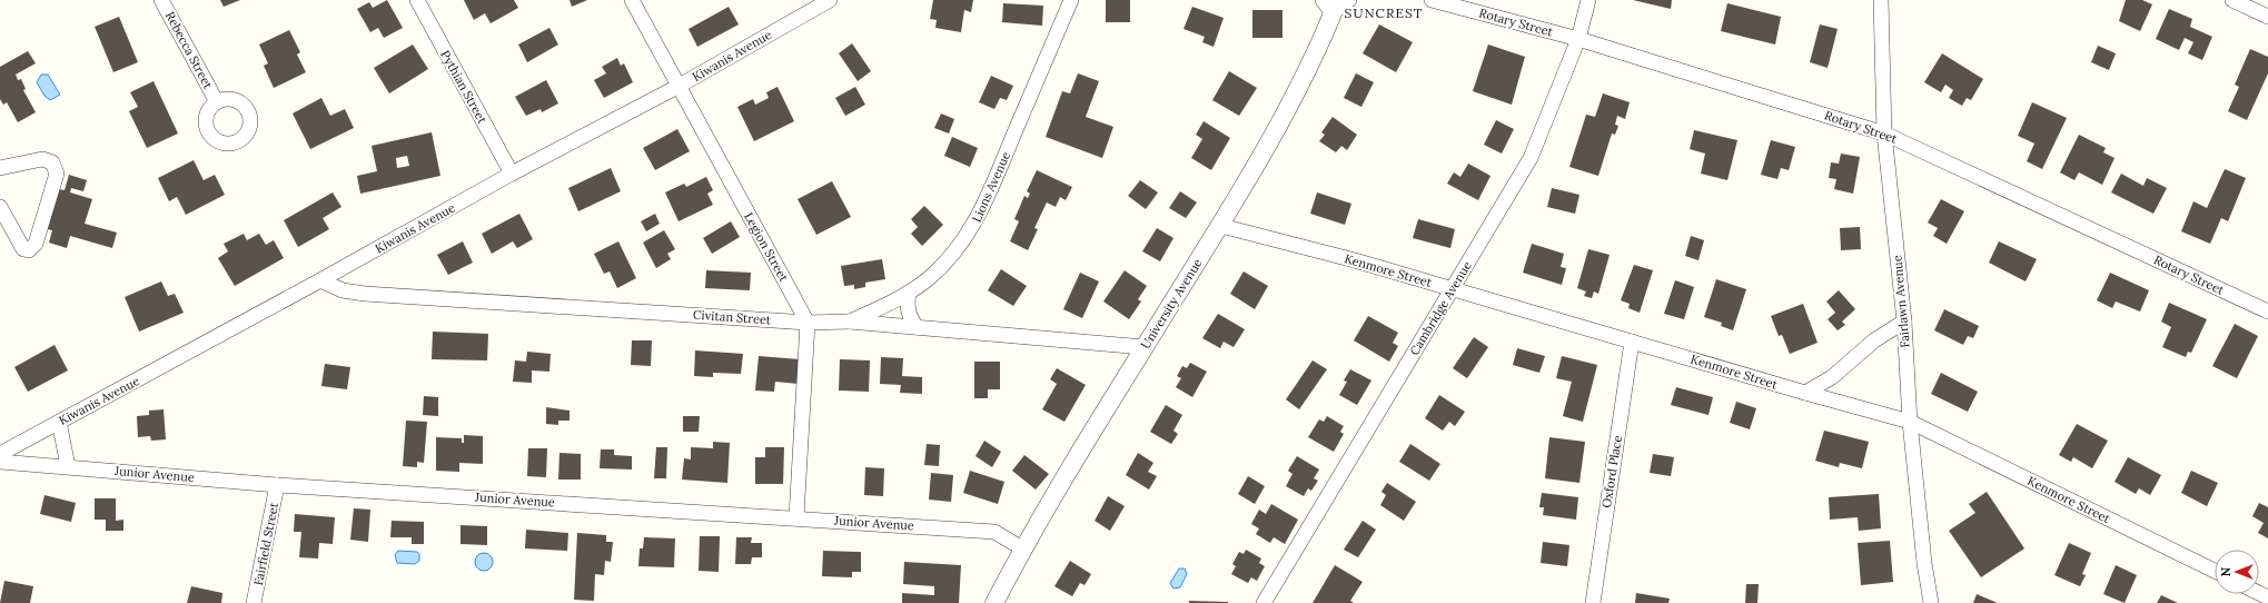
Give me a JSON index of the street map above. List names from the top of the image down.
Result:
{
  "streets": {
    "street": [
      "Rotary Street",
      "Rebecca Street",
      "Kiwanis Avenue",
      "Pythian Street",
      "Lions Avenue",
      "Legion Street",
      "Kenmore Street",
      "Fairlawn Avenue",
      "University Avenue",
      "Cambridge Avenue",
      "Civitan Street",
      "Oxford Place",
      "Junior Avenue",
      "Fairfield Street"
    ]
  },
  "crossings": [
    ["Rotary Street", "Fairlawn Avenue"],
    ["Rotary Street", "Cambridge Avenue"],
    ["Kiwanis Avenue", "Pythian Street"],
    ["Kiwanis Avenue", "Legion Street"],
    ["Kiwanis Avenue", "Civitan Street"],
    ["Lions Avenue", "Civitan Street"],
    ["Legion Street", "Civitan Street"],
    ["Kenmore Street", "Fairlawn Avenue"],
    ["Kenmore Street", "University Avenue"],
    ["Kenmore Street", "Cambridge Avenue"],
    ["Kenmore Street", "Oxford Place"],
    ["University Avenue", "Civitan Street"],
    ["University Avenue", "Junior Avenue"],
    ["Junior Avenue", "Fairfield Street"]
  ],
  "districts": ["SUNCREST"],
  "north": "left"
}
